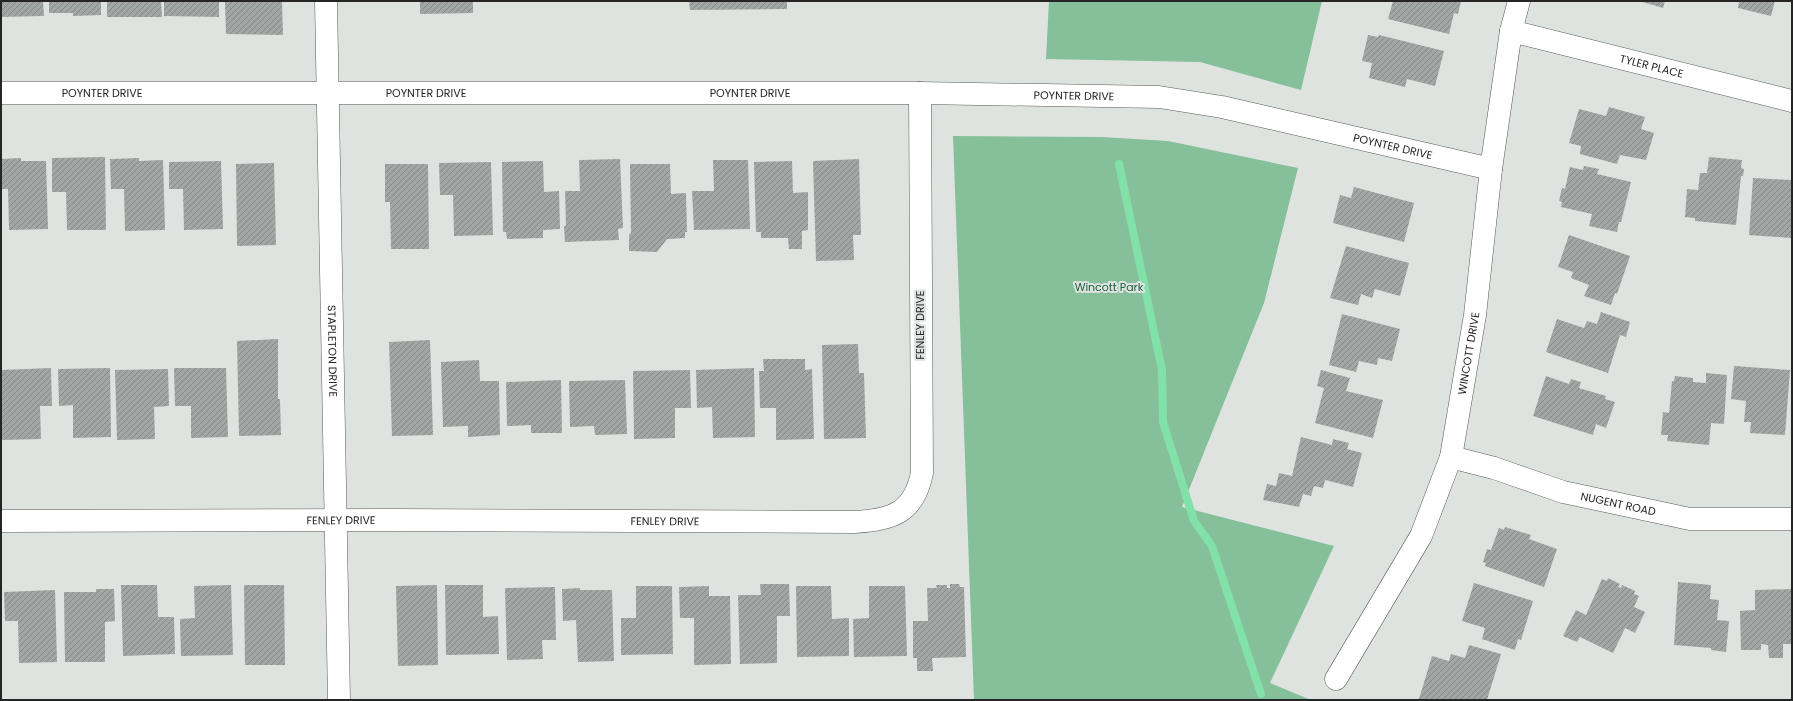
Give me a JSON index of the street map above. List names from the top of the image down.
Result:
{
  "streets": {
    "street": [
      "TYLER PLACE",
      "POYNTER DRIVE",
      "FENLEY DRIVE",
      "STAPLETON DRIVE",
      "WINCOTT DRIVE",
      "NUGENT ROAD"
    ]
  },
  "crossings": [
    ["TYLER PLACE", "WINCOTT DRIVE"],
    ["POYNTER DRIVE", "FENLEY DRIVE"],
    ["POYNTER DRIVE", "STAPLETON DRIVE"],
    ["POYNTER DRIVE", "WINCOTT DRIVE"],
    ["FENLEY DRIVE", "STAPLETON DRIVE"],
    ["WINCOTT DRIVE", "NUGENT ROAD"]
  ],
  "parks": ["Wincott Park"]
}
